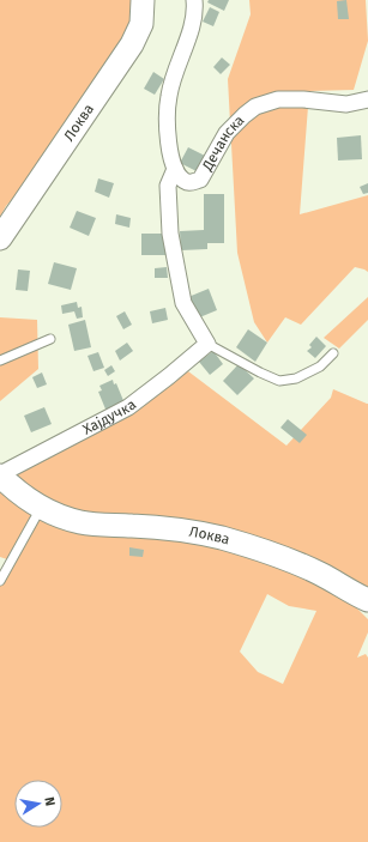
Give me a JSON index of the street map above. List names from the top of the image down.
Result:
{
  "streets": {
    "main road": ["Локва"],
    "street": ["Дечанска", "Хајдучка"]
  },
  "crossings": [
    ["Локва", "Хајдучка"]
  ],
  "north": "right"
}
